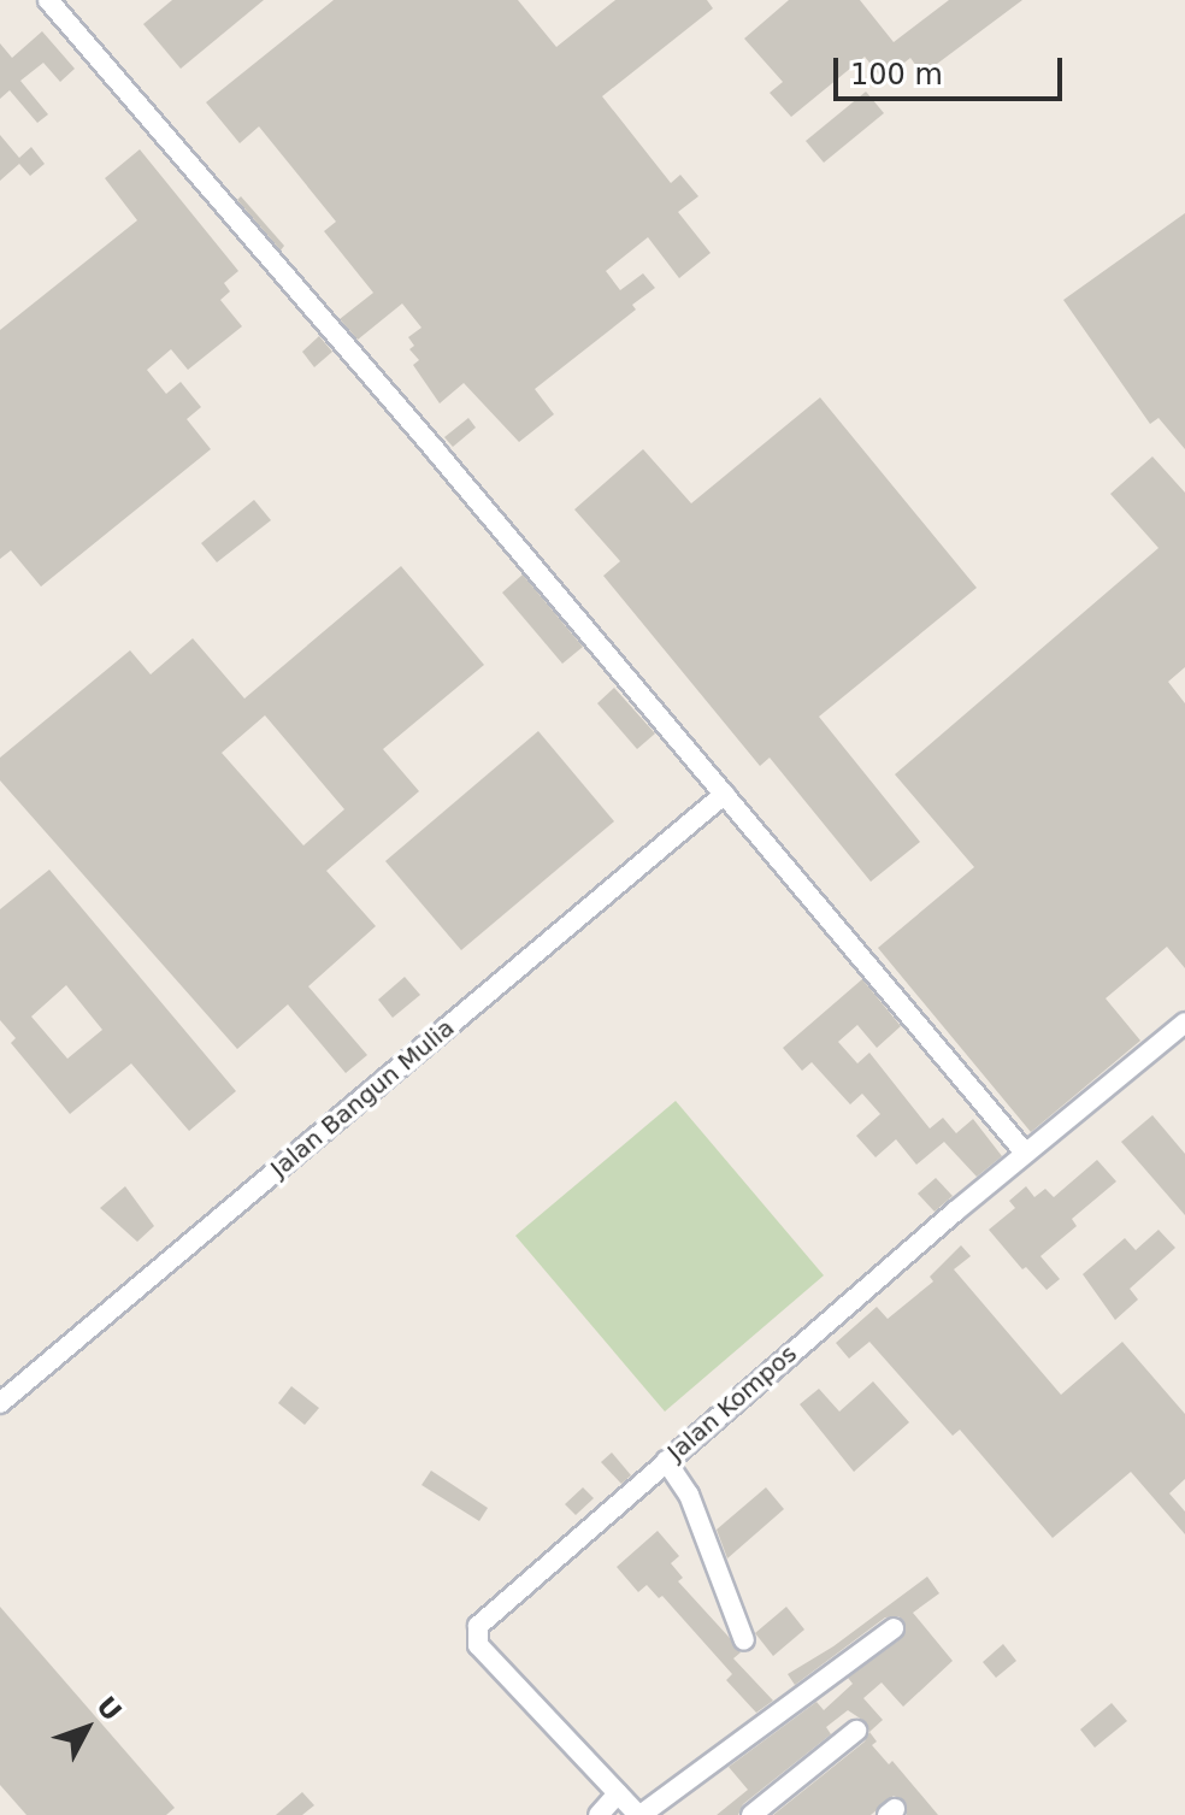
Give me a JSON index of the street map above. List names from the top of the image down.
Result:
{
  "streets": {
    "street": ["Jalan Bangun Mulia", "Jalan Kompos"]
  },
  "scale_bar": "100 m",
  "north": "top right"
}
